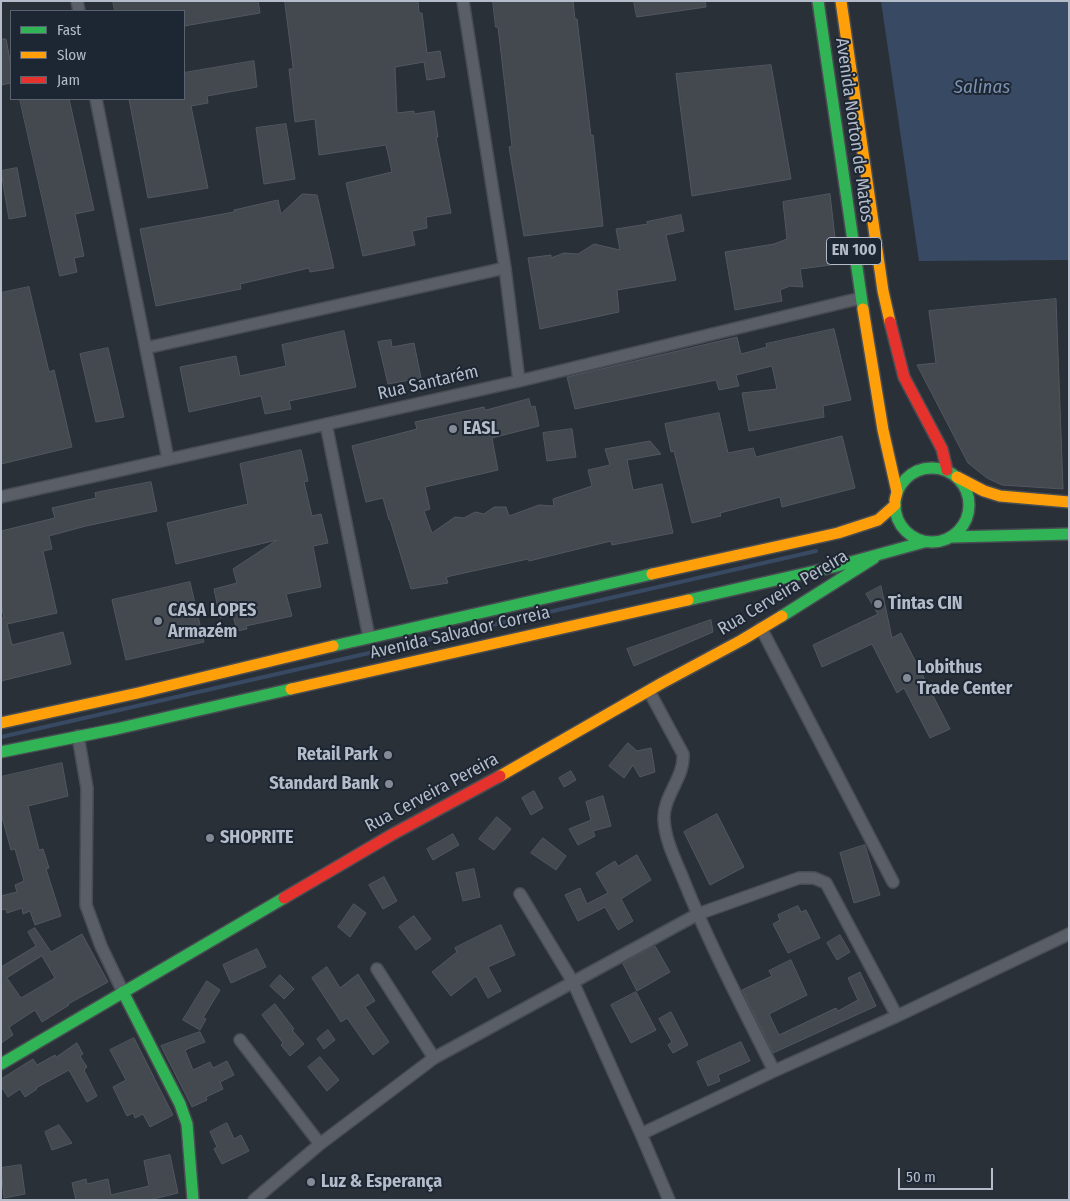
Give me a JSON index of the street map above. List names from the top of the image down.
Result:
{
  "streets": {
    "main road": [
      "Avenida Norton de Matos",
      "EN 100",
      "Rua Cerveira Pereira",
      "Avenida Salvador Correia"
    ],
    "street": ["Rua Santarém"]
  },
  "crossings": [
    ["Avenida Norton de Matos", "EN 100"],
    ["Avenida Norton de Matos", "Rua Santarém"],
    ["Avenida Norton de Matos", "Avenida Salvador Correia"],
    ["EN 100", "Avenida Salvador Correia"],
    ["Rua Cerveira Pereira", "Avenida Salvador Correia"]
  ],
  "water": ["Salinas"],
  "places": [
    "EASL",
    "Tintas CIN",
    "CASA LOPES Armazém",
    "Lobithus Trade Center",
    "Retail Park",
    "Standard Bank",
    "SHOPRITE",
    "Luz & Esperança"
  ],
  "legend": ["Fast", "Slow", "Jam"],
  "scale_bar": "50 m"
}
